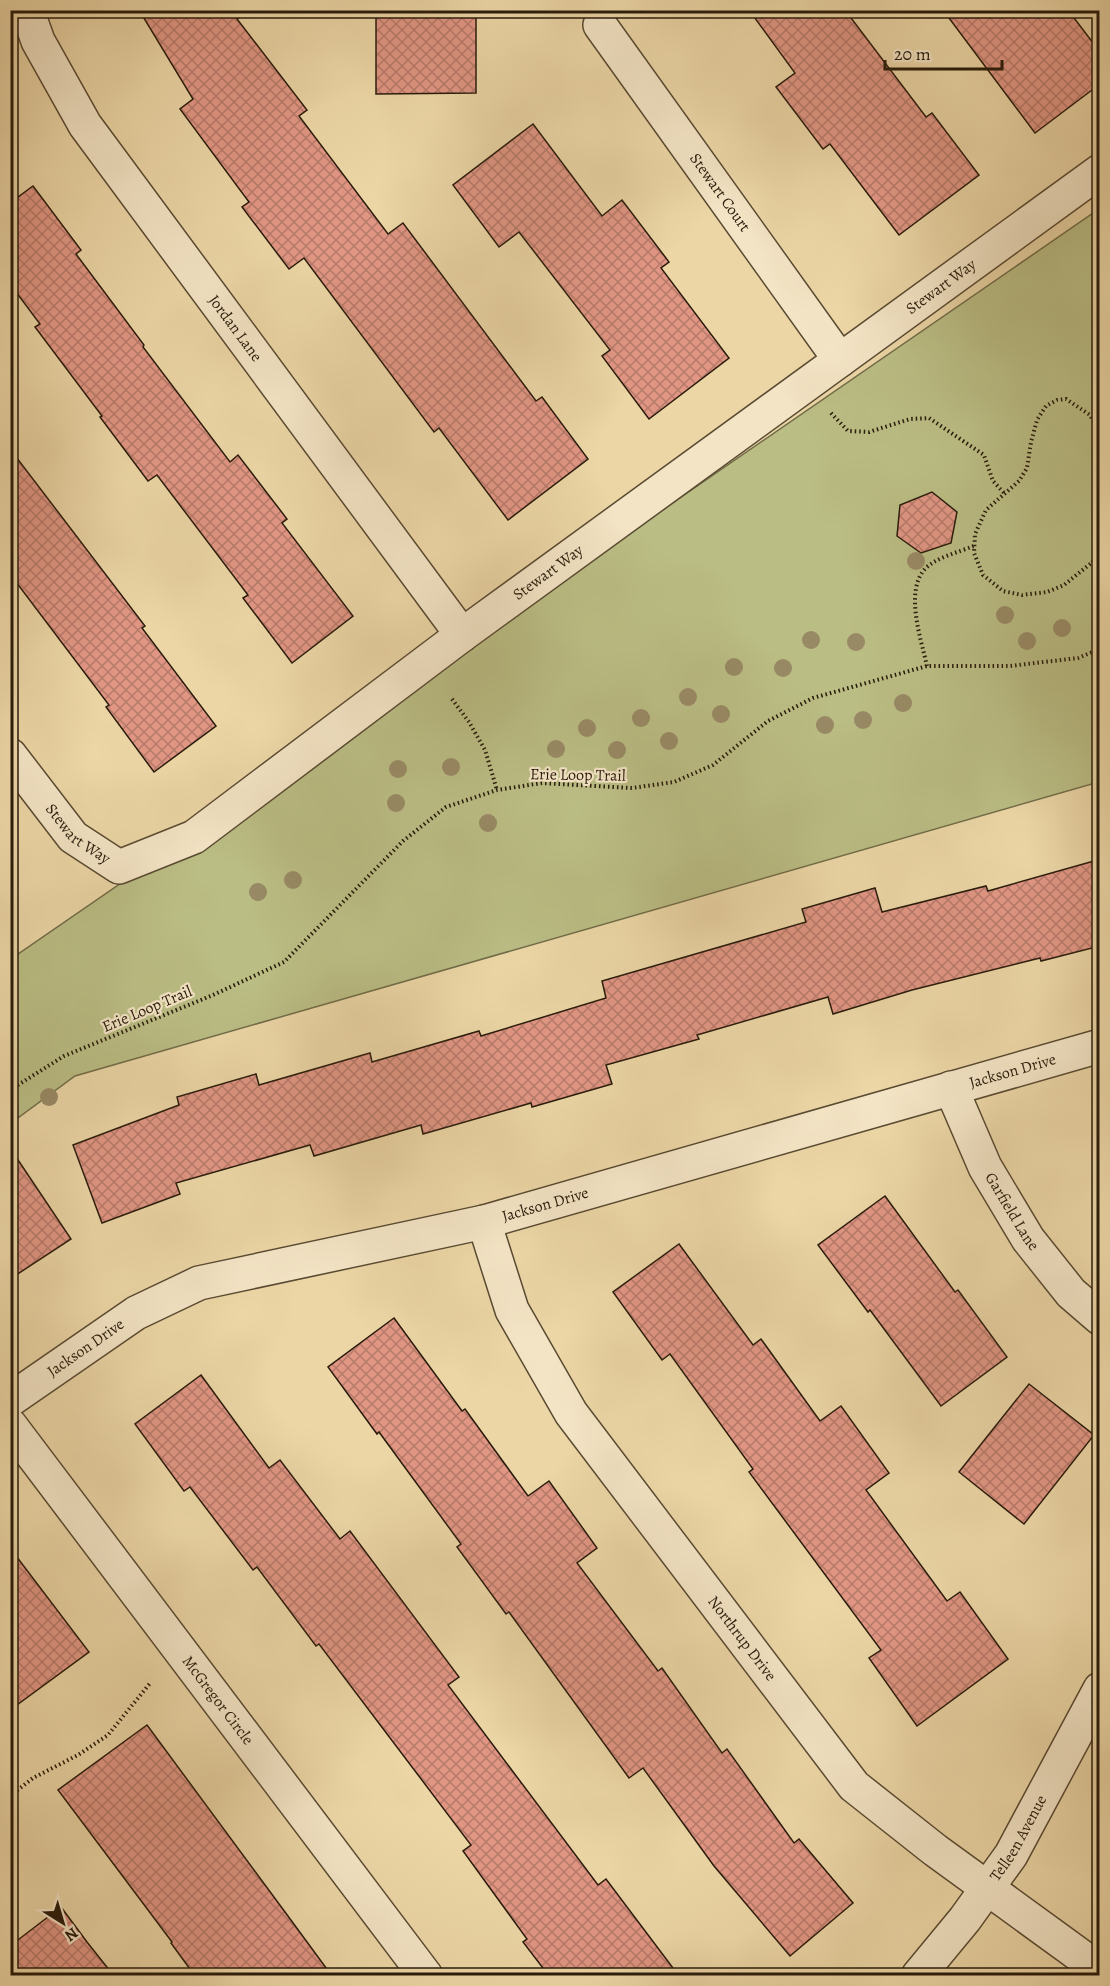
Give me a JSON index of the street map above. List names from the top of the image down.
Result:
{
  "streets": {
    "street": [
      "Stewart Court",
      "Stewart Way",
      "Jordan Lane",
      "Jackson Drive",
      "Garfield Lane",
      "Northrup Drive",
      "McGregor Circle",
      "Telleen Avenue"
    ],
    "path": ["Erie Loop Trail"]
  },
  "crossings": [
    ["Stewart Court", "Stewart Way"],
    ["Stewart Way", "Jordan Lane"],
    ["Jackson Drive", "Garfield Lane"],
    ["Jackson Drive", "Northrup Drive"],
    ["Northrup Drive", "Telleen Avenue"]
  ],
  "scale_bar": "20 m",
  "north": "bottom right"
}
